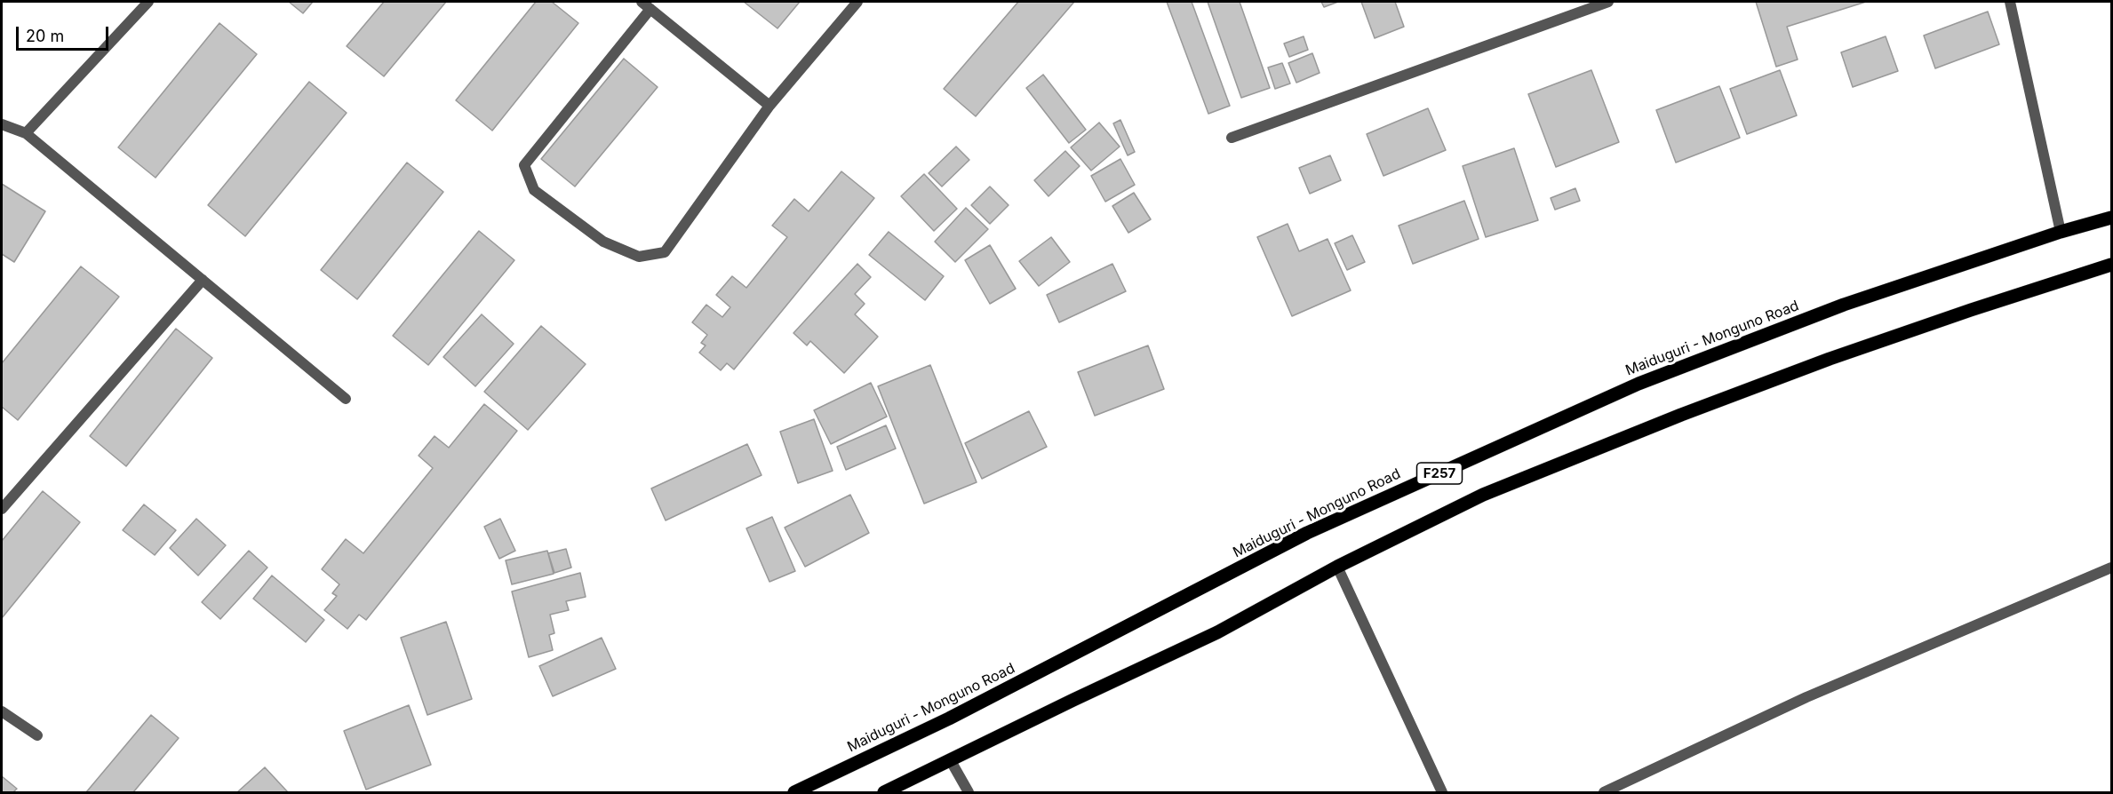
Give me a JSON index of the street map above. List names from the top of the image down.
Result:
{
  "streets": {
    "main road": ["Maiduguri - Monguno Road", "F257"]
  },
  "scale_bar": "20 m"
}
